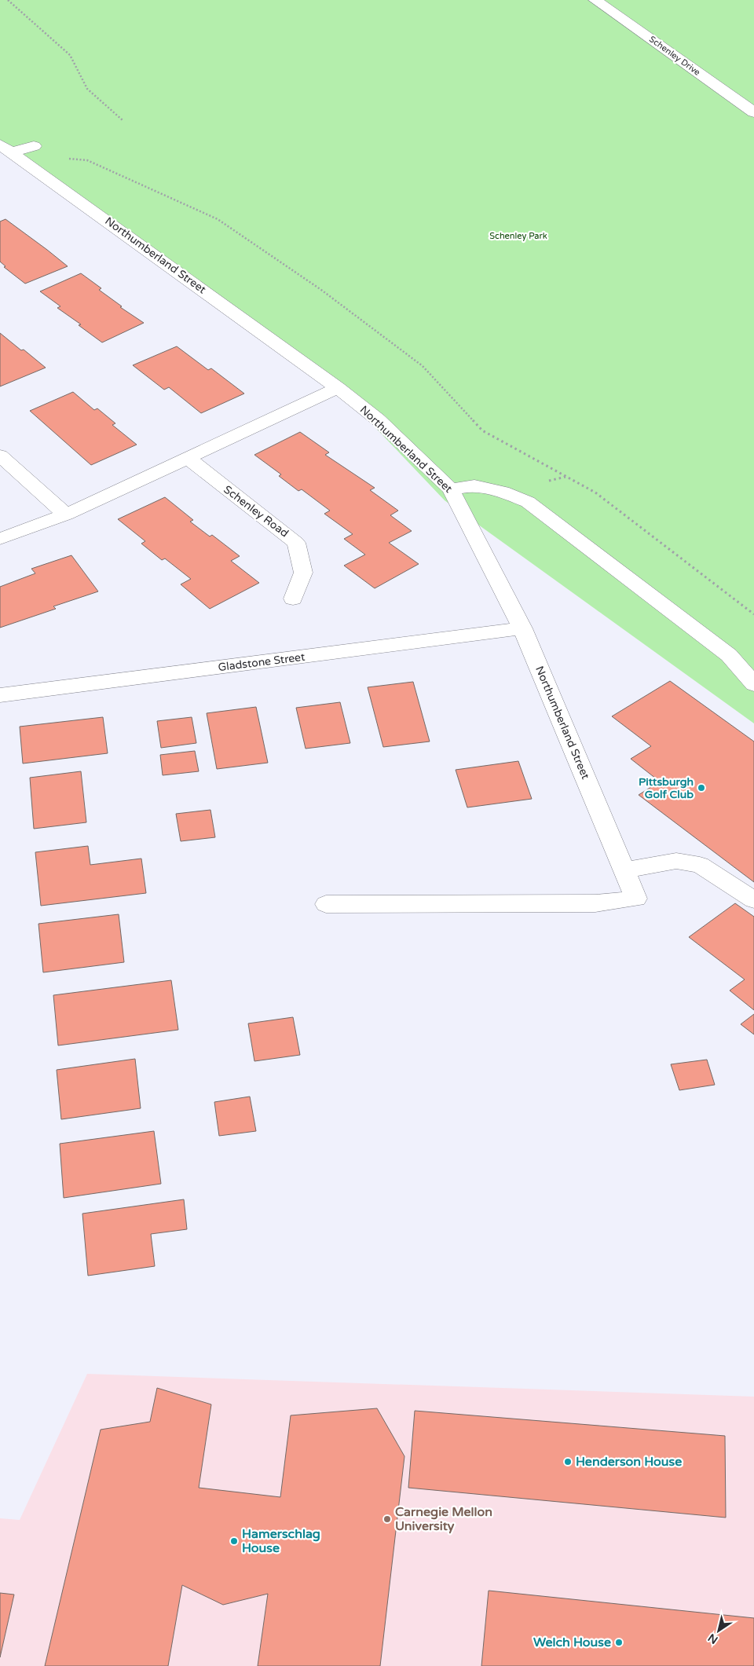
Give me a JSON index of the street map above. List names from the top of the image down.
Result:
{
  "streets": {
    "street": [
      "Schenley Drive",
      "Northumberland Street",
      "Schenley Road",
      "Gladstone Street"
    ]
  },
  "crossings": [
    ["Northumberland Street", "Gladstone Street"]
  ],
  "parks": ["Schenley Park"],
  "places": [
    "Pittsburgh Golf Club",
    "Henderson House",
    "Carnegie Mellon University",
    "Hamerschlag House",
    "Welch House"
  ],
  "north": "bottom left"
}
